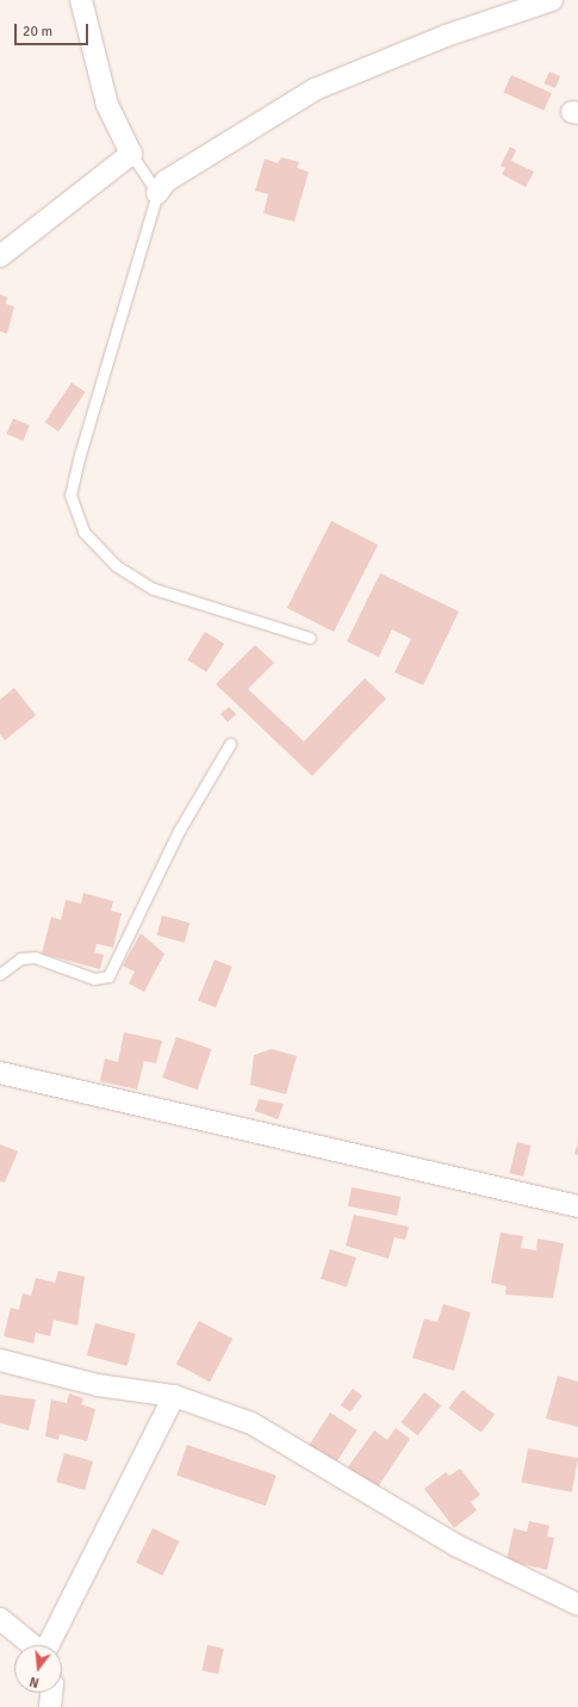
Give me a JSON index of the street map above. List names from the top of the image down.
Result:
{
  "scale_bar": "20 m",
  "north": "bottom"
}
